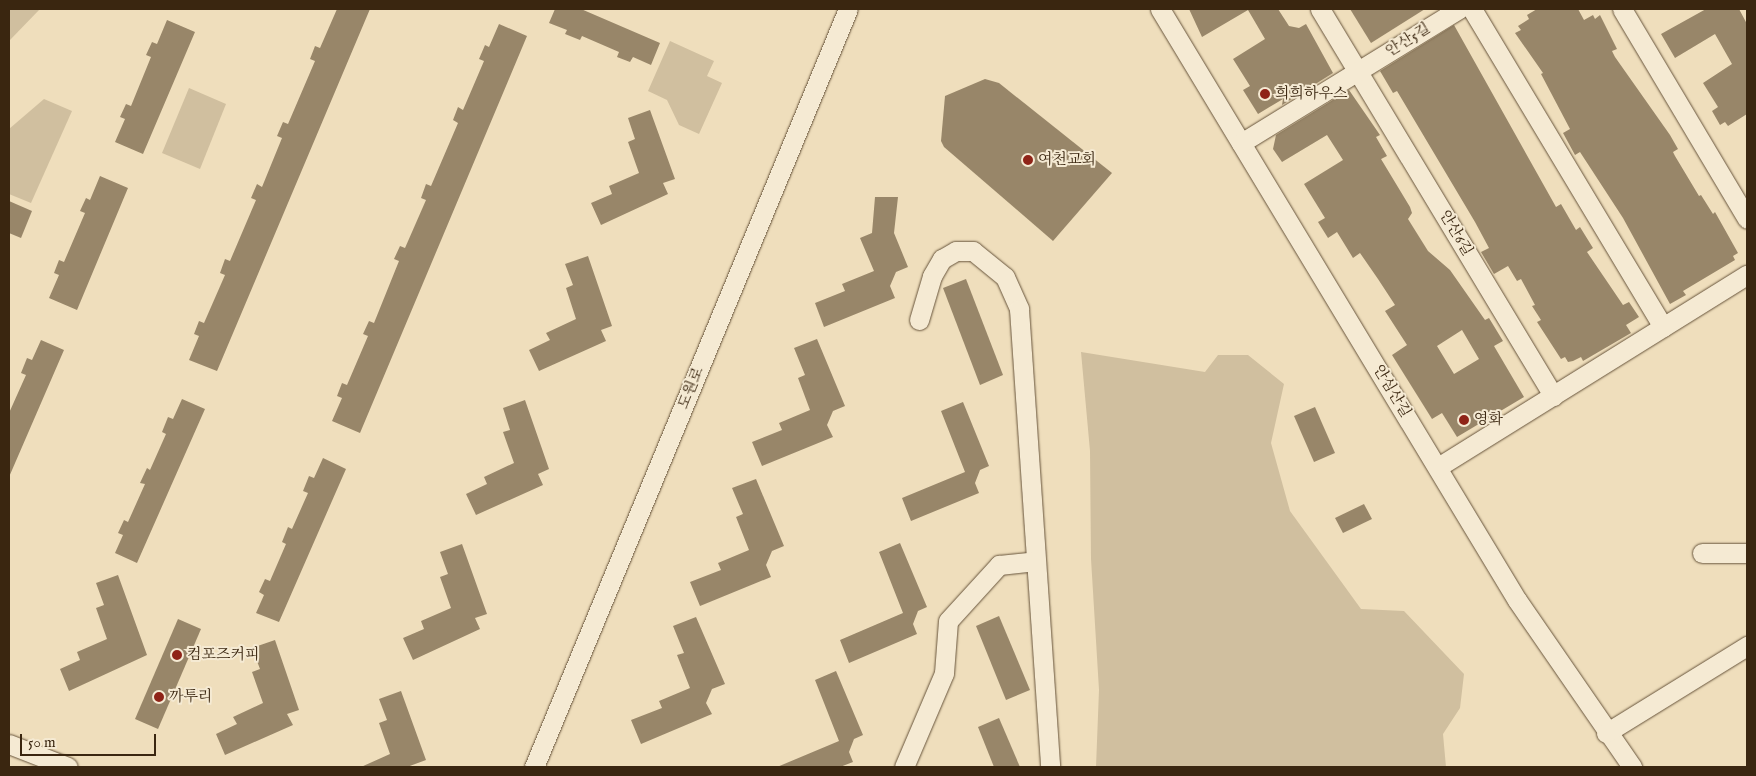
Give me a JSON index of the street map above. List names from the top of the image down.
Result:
{
  "streets": {
    "street": [
      "안산5길",
      "안산6길",
      "도원로",
      "안심산길"
    ]
  },
  "crossings": [
    ["안산5길", "안산6길"],
    ["안산5길", "안심산길"]
  ],
  "places": [
    "희희하우스",
    "여천교회",
    "영화",
    "컴포즈커피",
    "까투리"
  ],
  "scale_bar": "50 m"
}
